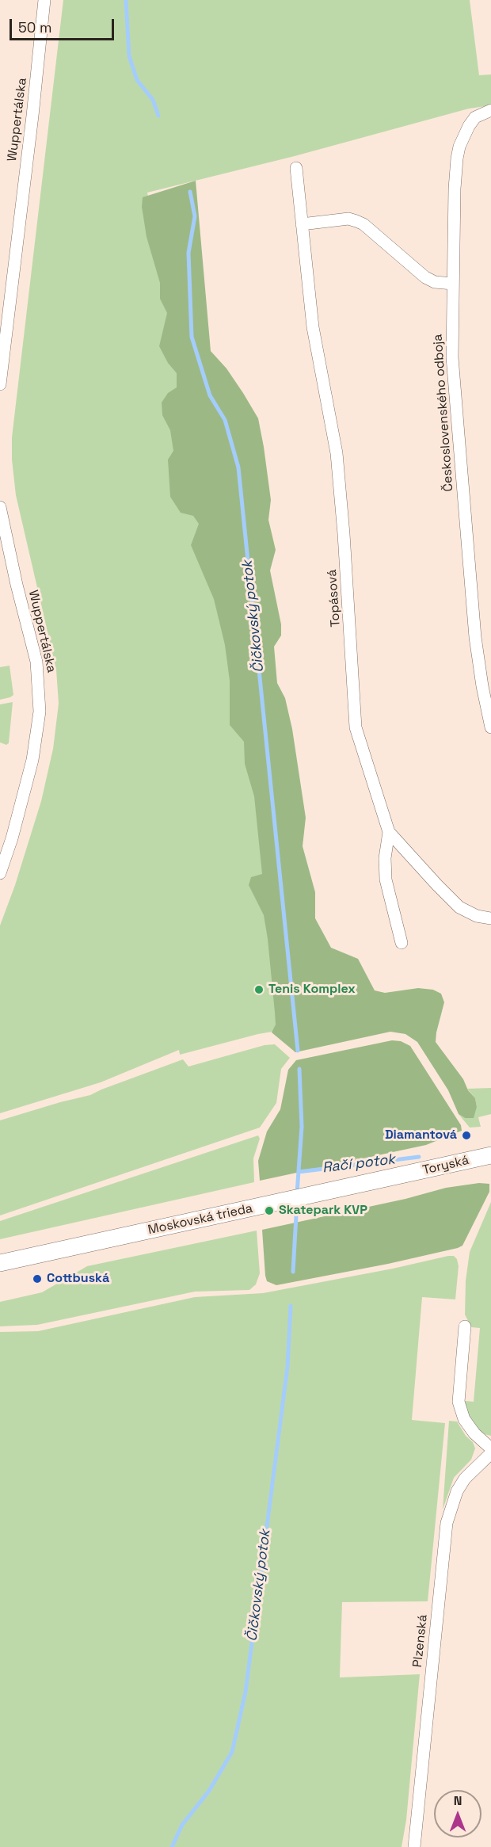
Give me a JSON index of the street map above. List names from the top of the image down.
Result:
{
  "streets": {
    "street": [
      "Wuppertálska",
      "Československého odboja",
      "Topásová",
      "Toryská",
      "Moskovská trieda",
      "Plzenská"
    ]
  },
  "crossings": [
    ["Toryská", "Moskovská trieda"]
  ],
  "water": ["Čičkovský potok", "Račí potok"],
  "places": [
    "Tenis Komplex",
    "Diamantová",
    "Skatepark KVP",
    "Cottbuská"
  ],
  "scale_bar": "50 m",
  "north": "top"
}
